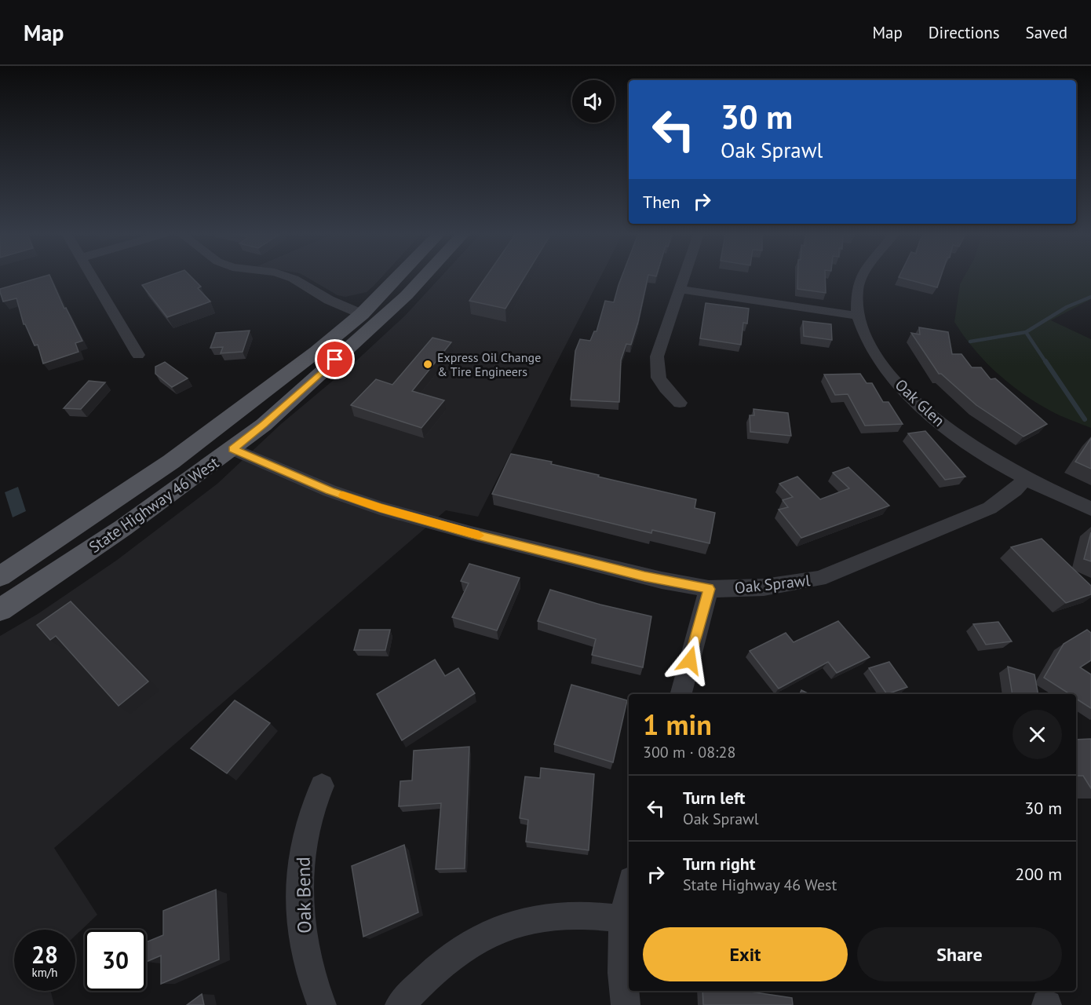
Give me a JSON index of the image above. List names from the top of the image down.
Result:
{
  "streets": {
    "main road": ["State Highway 46 West"],
    "street": ["Oak Glen", "Oak Sprawl", "Oak Bend"]
  },
  "crossings": [
    ["Oak Glen", "Oak Sprawl"],
    ["State Highway 46 West", "Oak Sprawl"]
  ],
  "places": ["Express Oil Change & Tire Engineers"],
  "page": {
    "header": "Map",
    "nav": ["Map", "Directions", "Saved"],
    "turn": ["30 m", "Oak Sprawl"],
    "then": "Then",
    "heading": ["1 min", "300 m · 08:28"],
    "list": [
      {
        "name": "Turn left",
        "note": "Oak Sprawl",
        "value": "30 m"
      },
      {
        "name": "Turn right",
        "note": "State Highway 46 West",
        "value": "200 m"
      }
    ],
    "buttons": ["Exit", "Share"],
    "speed": "28 km/h",
    "limit": "30"
  }
}
